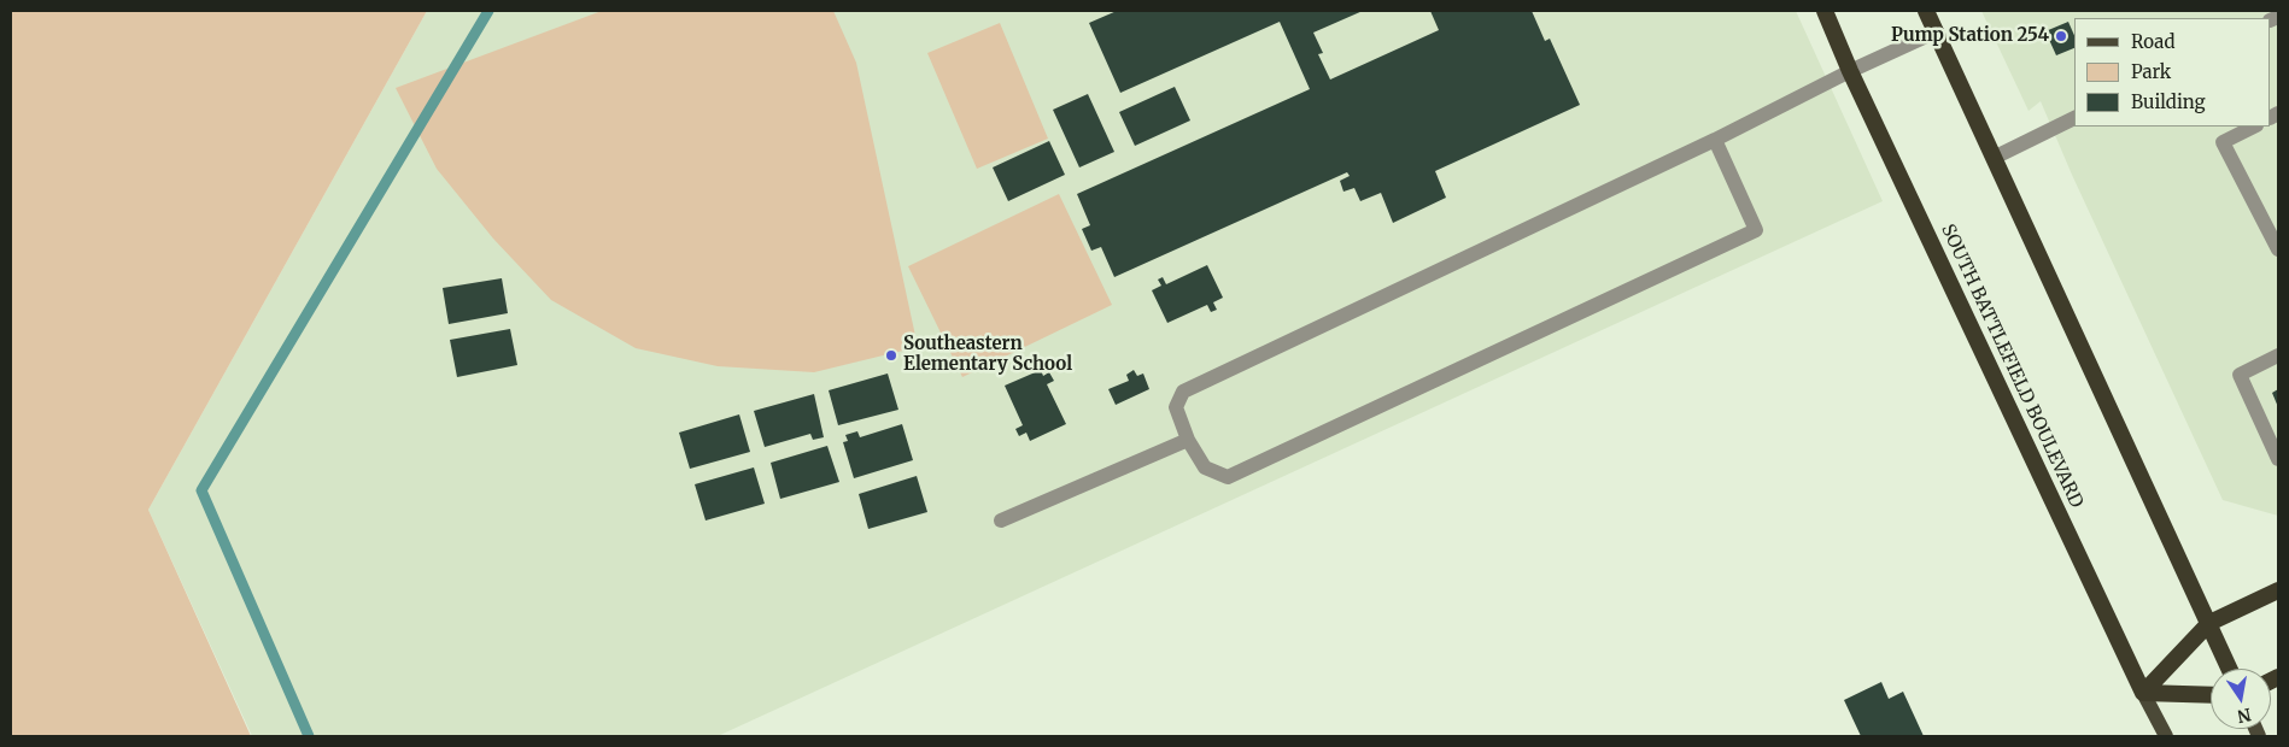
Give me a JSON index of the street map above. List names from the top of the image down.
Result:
{
  "streets": {
    "highway": ["SOUTH BATTLEFIELD BOULEVARD"]
  },
  "places": ["Pump Station 254", "Southeastern Elementary School"],
  "legend": ["Road", "Park", "Building"],
  "north": "bottom"
}
